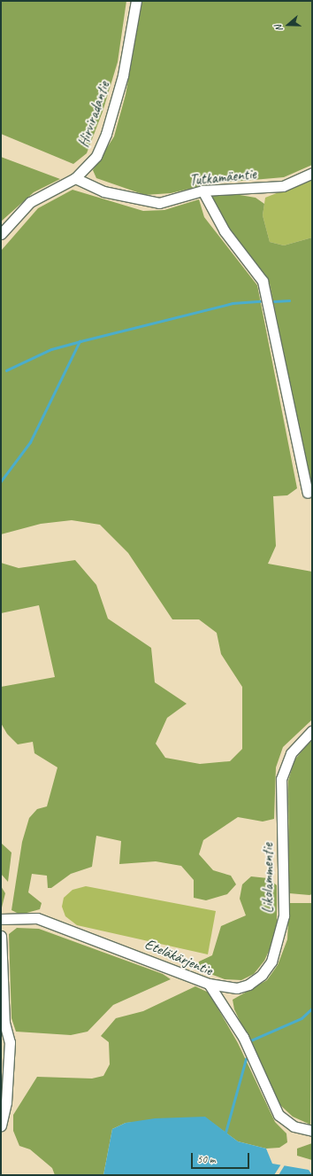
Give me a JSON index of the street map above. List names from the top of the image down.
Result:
{
  "streets": {
    "street": [
      "Hirviradantie",
      "Tutkamäentie",
      "Likolammentie",
      "Eteläkärjentie"
    ]
  },
  "crossings": [
    ["Hirviradantie", "Tutkamäentie"],
    ["Likolammentie", "Eteläkärjentie"]
  ],
  "scale_bar": "50 m",
  "north": "left"
}
